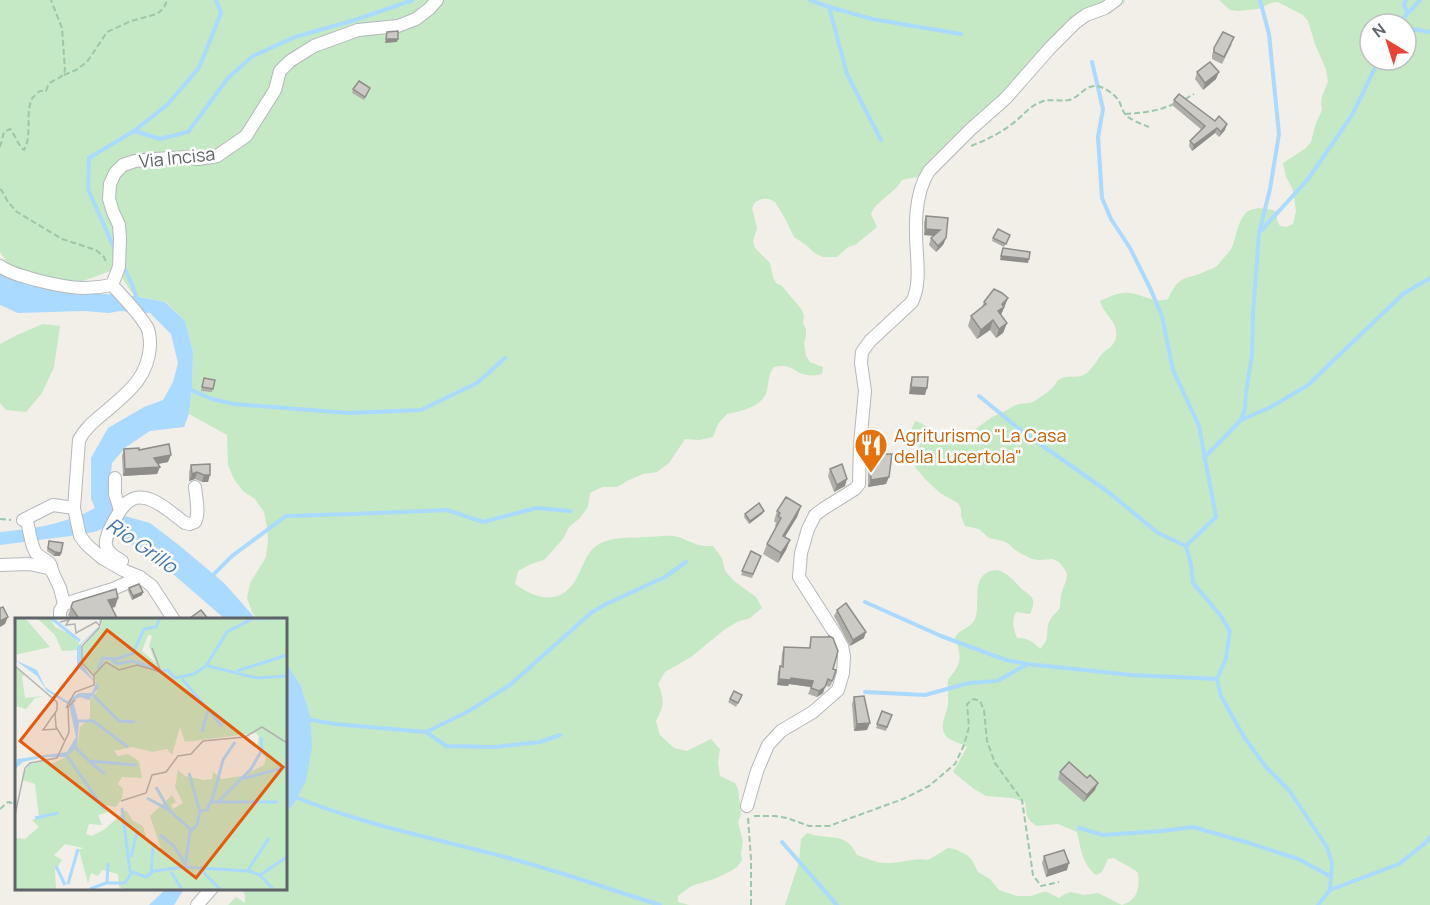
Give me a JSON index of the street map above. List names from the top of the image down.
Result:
{
  "streets": {
    "street": ["Via Incisa"]
  },
  "water": ["Rio Grillo"],
  "places": {
    "restaurant": ["Agriturismo \"La Casa della Lucertola\""]
  },
  "north": "top left"
}
